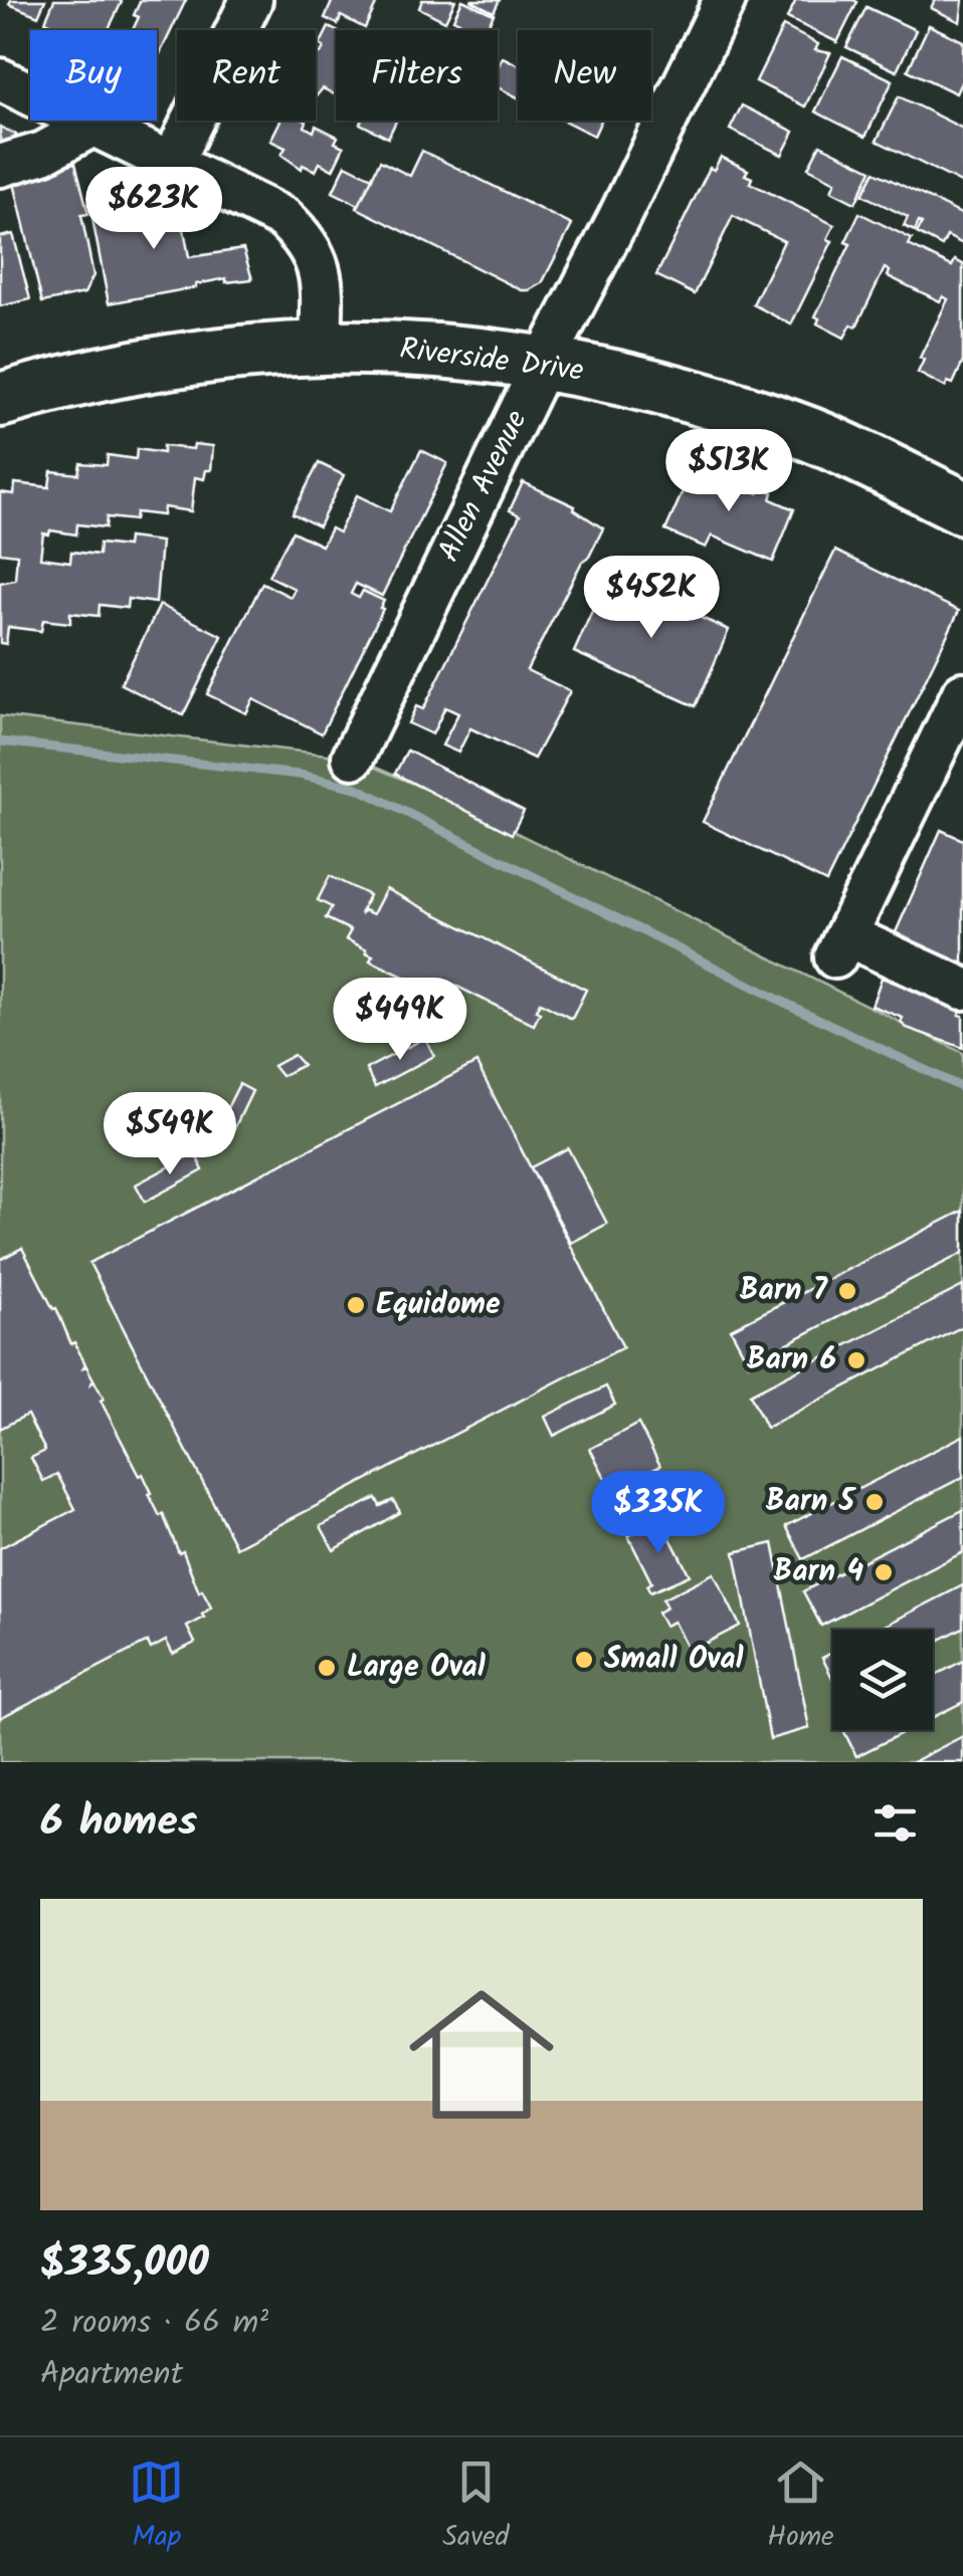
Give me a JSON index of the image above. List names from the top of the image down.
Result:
{
  "streets": {
    "main road": ["Riverside Drive"],
    "street": ["Allen Avenue"]
  },
  "crossings": [
    ["Riverside Drive", "Allen Avenue"]
  ],
  "places": [
    "Barn 7",
    "Equidome",
    "Barn 6",
    "Barn 5",
    "Barn 4",
    "Small Oval",
    "Large Oval"
  ],
  "page": {
    "chip": [
      "Buy",
      "Rent",
      "Filters",
      "New"
    ],
    "price": [
      "$623K",
      "$513K",
      "$452K",
      "$449K",
      "$549K",
      "$335K"
    ],
    "heading": "6 homes",
    "list": [
      {
        "name": "$335,000",
        "note": "2 rooms · 66 m² · Apartment"
      }
    ],
    "tabs": ["Map", "Saved", "Home"]
  }
}
